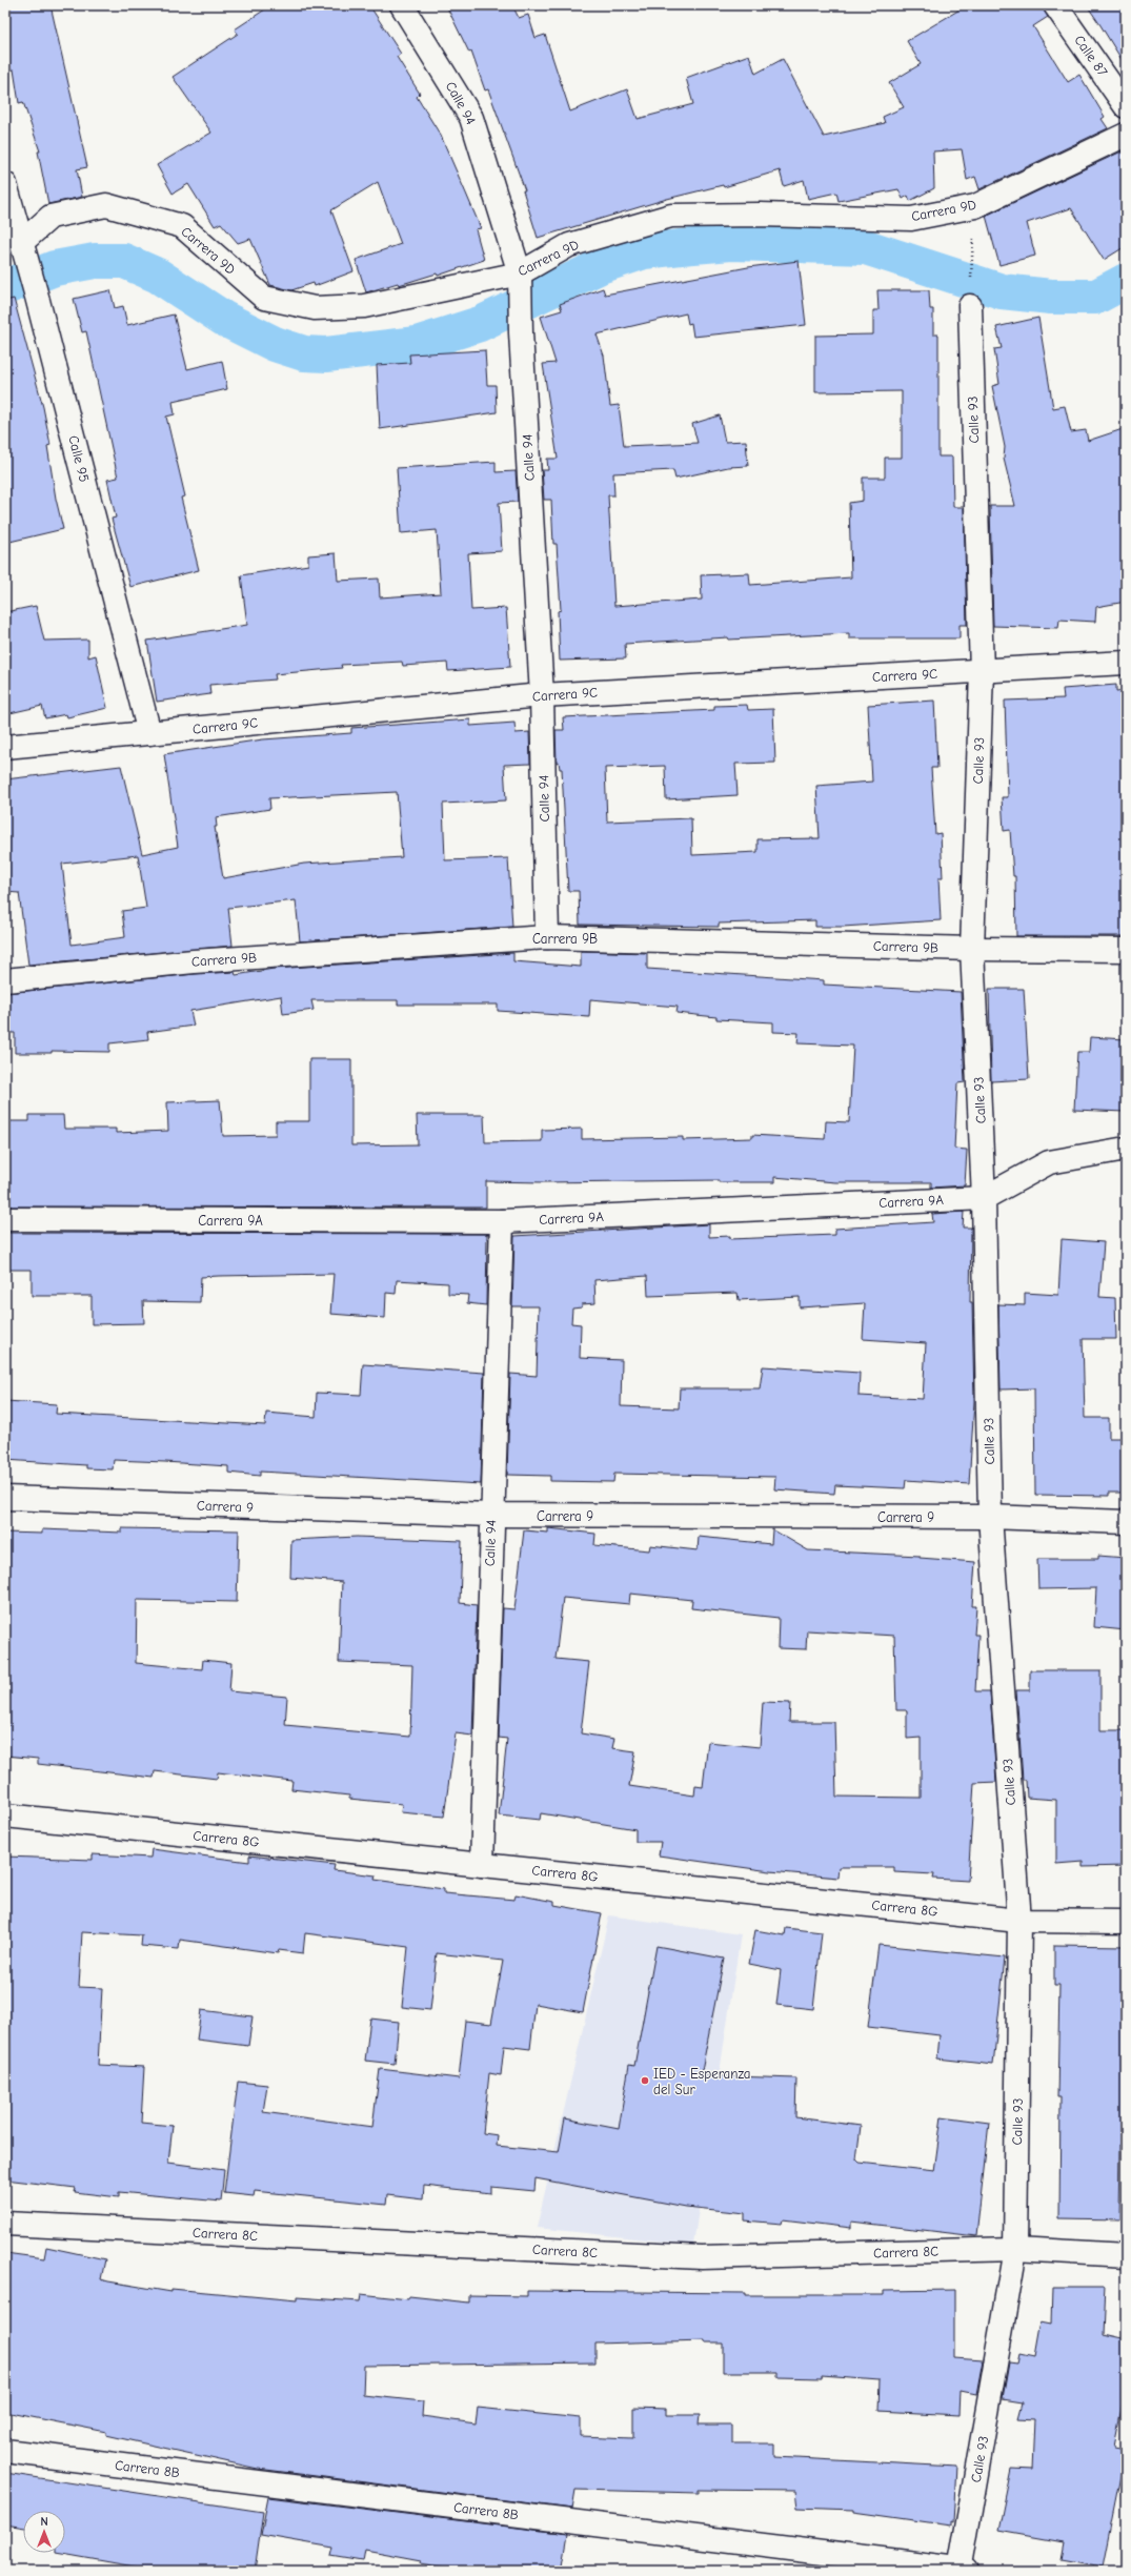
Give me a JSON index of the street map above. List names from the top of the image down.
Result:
{
  "streets": {
    "street": [
      "Calle 87",
      "Calle 94",
      "Carrera 9D",
      "Calle 93",
      "Calle 95",
      "Carrera 9C",
      "Carrera 9B",
      "Carrera 9A",
      "Carrera 9",
      "Carrera 8G",
      "Carrera 8C",
      "Carrera 8B"
    ]
  },
  "crossings": [
    ["Calle 94", "Carrera 9D"],
    ["Calle 94", "Carrera 9C"],
    ["Calle 94", "Carrera 9B"],
    ["Calle 94", "Carrera 9A"],
    ["Calle 94", "Carrera 9"],
    ["Calle 94", "Carrera 8G"],
    ["Carrera 9D", "Calle 95"],
    ["Calle 93", "Carrera 9C"],
    ["Calle 93", "Carrera 9B"],
    ["Calle 93", "Carrera 9A"],
    ["Calle 93", "Carrera 9"],
    ["Calle 93", "Carrera 8G"],
    ["Calle 93", "Carrera 8C"],
    ["Calle 93", "Carrera 8B"],
    ["Calle 95", "Carrera 9C"]
  ],
  "places": ["IED - Esperanza del Sur"],
  "north": "top"
}
